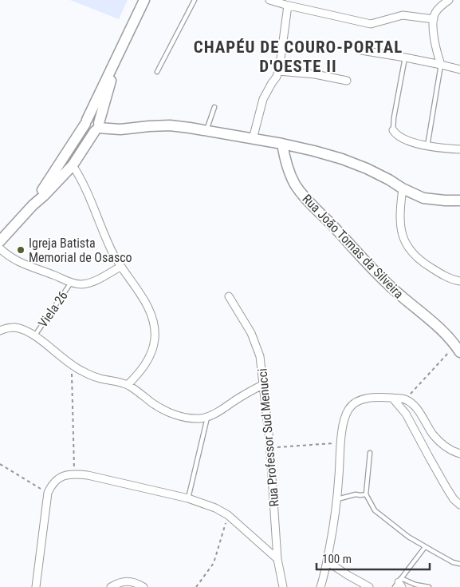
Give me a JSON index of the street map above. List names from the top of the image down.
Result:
{
  "streets": {
    "main road": ["Rua João Tomas da Silveira"],
    "street": ["Rua Professor Sud Menucci"],
    "lane": ["Viela 26"]
  },
  "districts": ["CHAPÉU DE COURO-PORTAL D'OESTE II"],
  "places": ["Igreja Batista Memorial de Osasco"],
  "scale_bar": "100 m"
}
